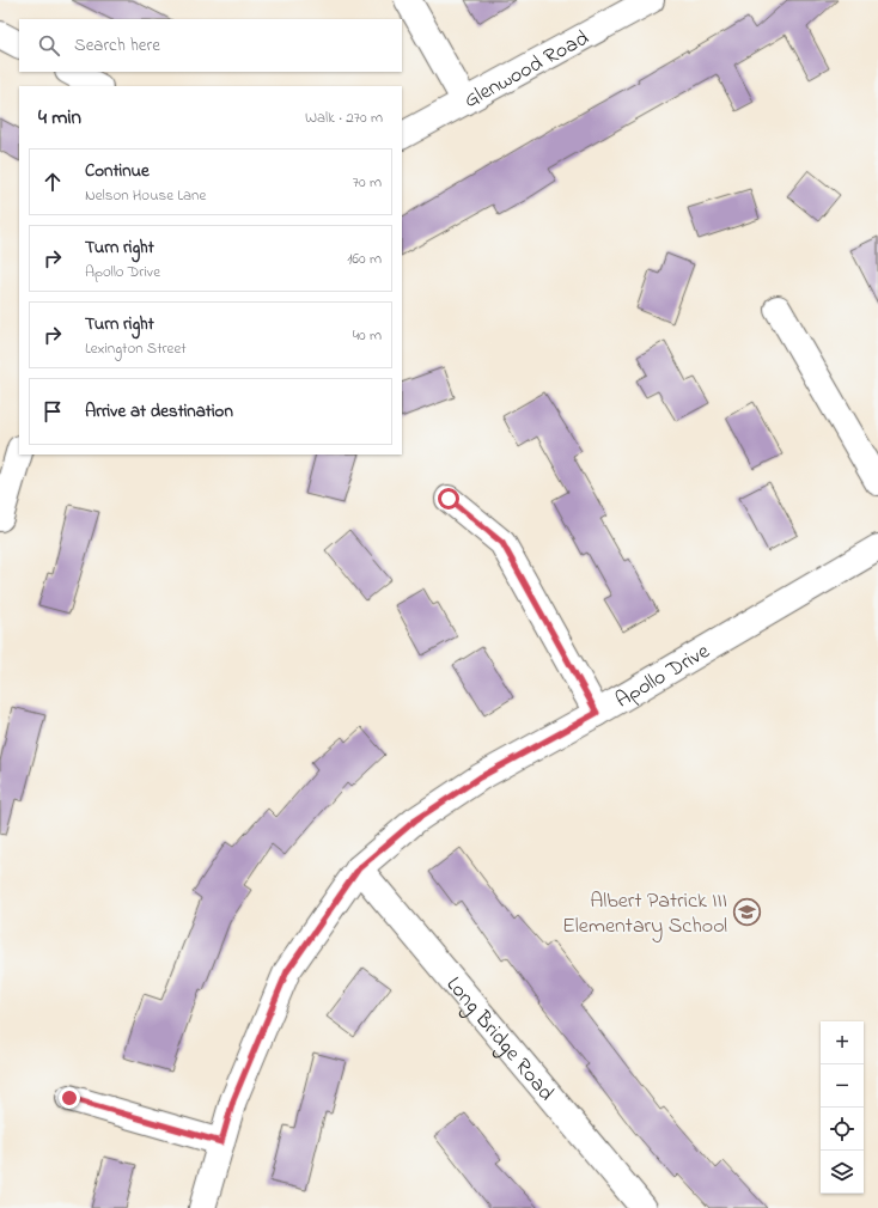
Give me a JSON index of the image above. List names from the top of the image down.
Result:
{
  "streets": {
    "street": ["Glenwood Road", "Apollo Drive", "Long Bridge Road"]
  },
  "crossings": [
    ["Apollo Drive", "Long Bridge Road"]
  ],
  "places": {
    "school or university": ["Albert Patrick III Elementary School"]
  },
  "page": {
    "search": "Search here",
    "heading": ["4 min", "Walk · 270 m"],
    "list": [
      ["Continue", "Nelson House Lane", "70 m"],
      ["Turn right", "Apollo Drive", "160 m"],
      ["Turn right", "Lexington Street", "40 m"],
      "Arrive at destination"
    ],
    "map_buttons": ["+", "−"]
  }
}
